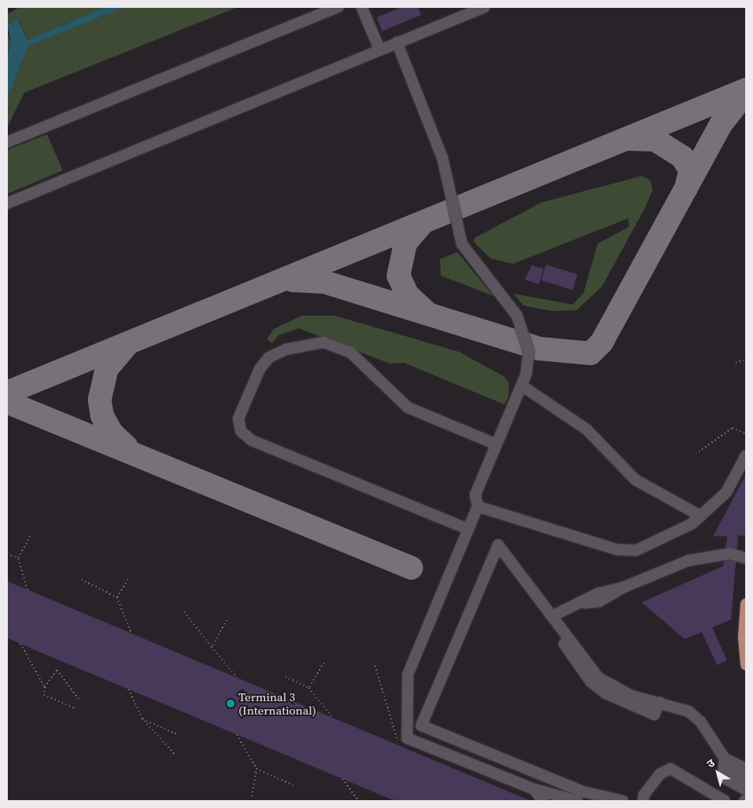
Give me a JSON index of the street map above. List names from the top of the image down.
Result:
{
  "places": ["Terminal 3 (International)"],
  "north": "top left"
}
